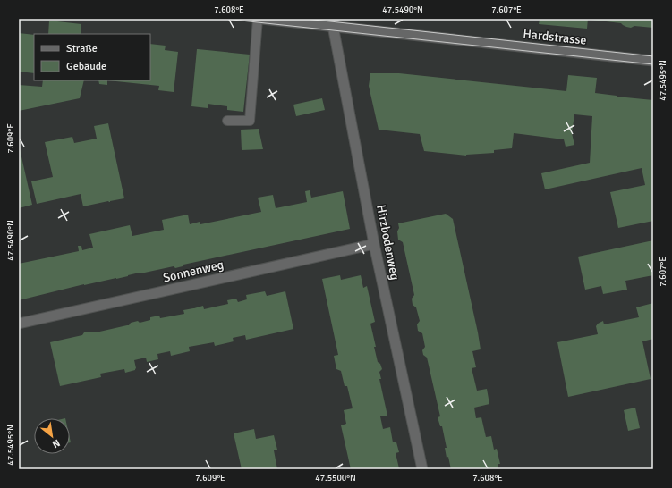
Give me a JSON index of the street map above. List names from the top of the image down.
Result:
{
  "streets": {
    "street": ["Hardstrasse", "Hirzbodenweg", "Sonnenweg"]
  },
  "crossings": [
    ["Hardstrasse", "Hirzbodenweg"],
    ["Hirzbodenweg", "Sonnenweg"]
  ],
  "legend": ["Straße", "Gebäude"],
  "north": "bottom right",
  "coordinates": [
    "7.608°E",
    "47.5490°N",
    "7.607°E",
    "47.5495°N",
    "7.609°E",
    "47.5500°N"
  ]
}
